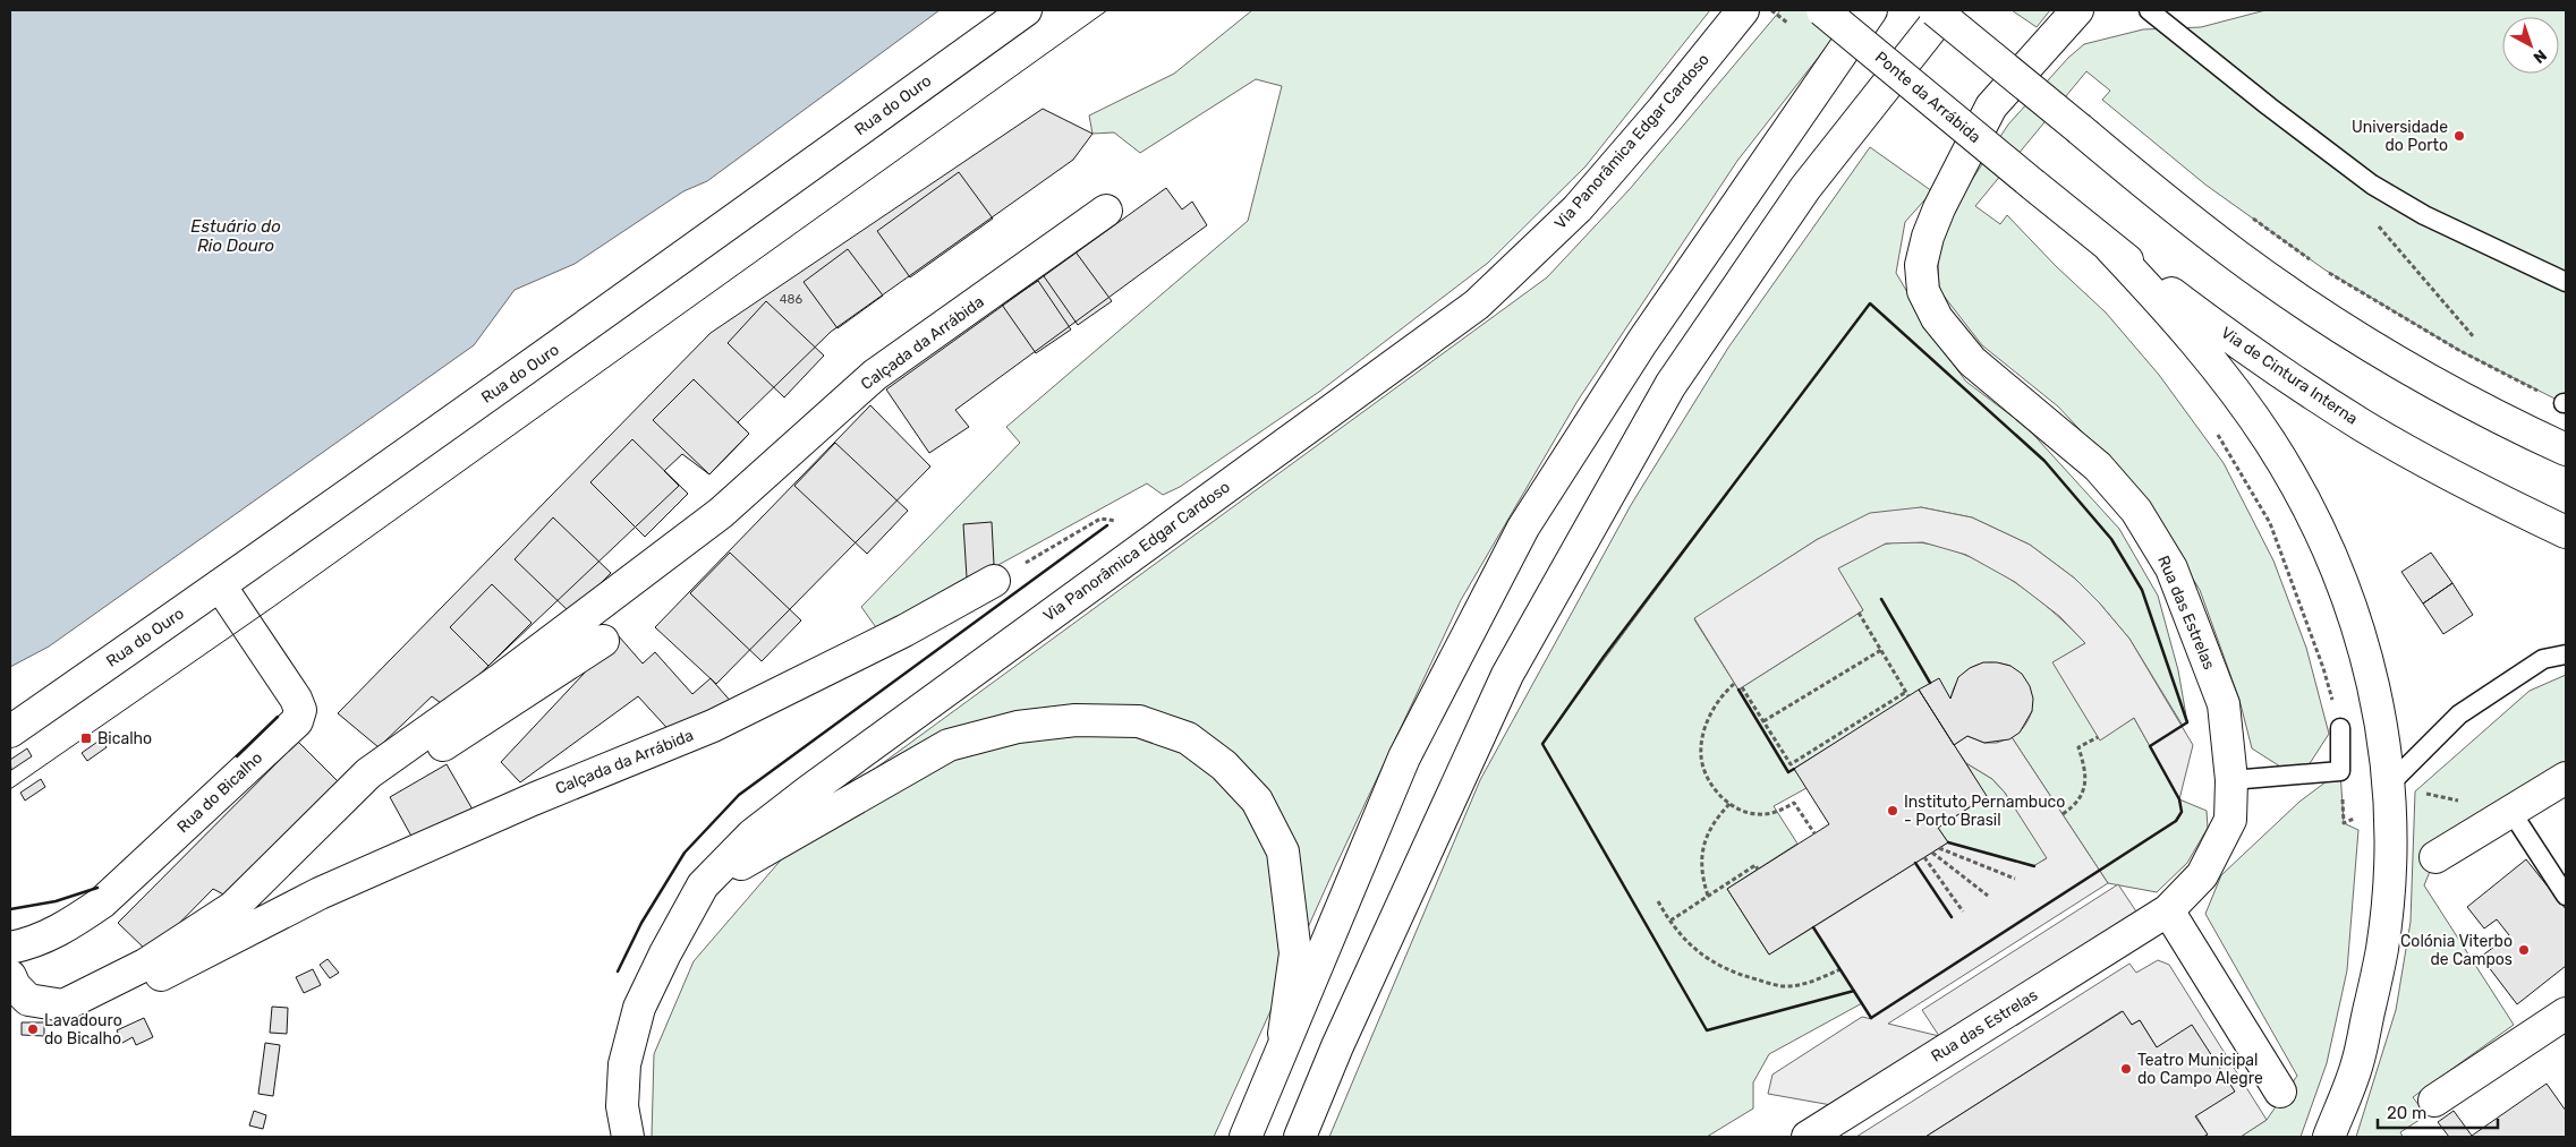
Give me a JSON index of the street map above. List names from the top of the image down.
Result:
{
  "streets": {
    "main road": [
      "Ponte da Arrábida",
      "Rua do Ouro",
      "Via Panorâmica Edgar Cardoso",
      "Calçada da Arrábida",
      "Via de Cintura Interna",
      "Rua das Estrelas",
      "Rua do Bicalho"
    ]
  },
  "crossings": [
    ["Ponte da Arrábida", "Via de Cintura Interna"],
    ["Rua do Ouro", "Rua do Bicalho"]
  ],
  "water": ["Estuário do Rio Douro"],
  "places": {
    "other": [
      "Universidade do Porto",
      "Instituto Pernambuco - Porto Brasil",
      "Colónia Viterbo de Campos",
      "Lavadouro do Bicalho",
      "Teatro Municipal do Campo Alegre"
    ],
    "transit": ["Bicalho"]
  },
  "house_numbers": ["486"],
  "scale_bar": "20 m",
  "north": "bottom right"
}
